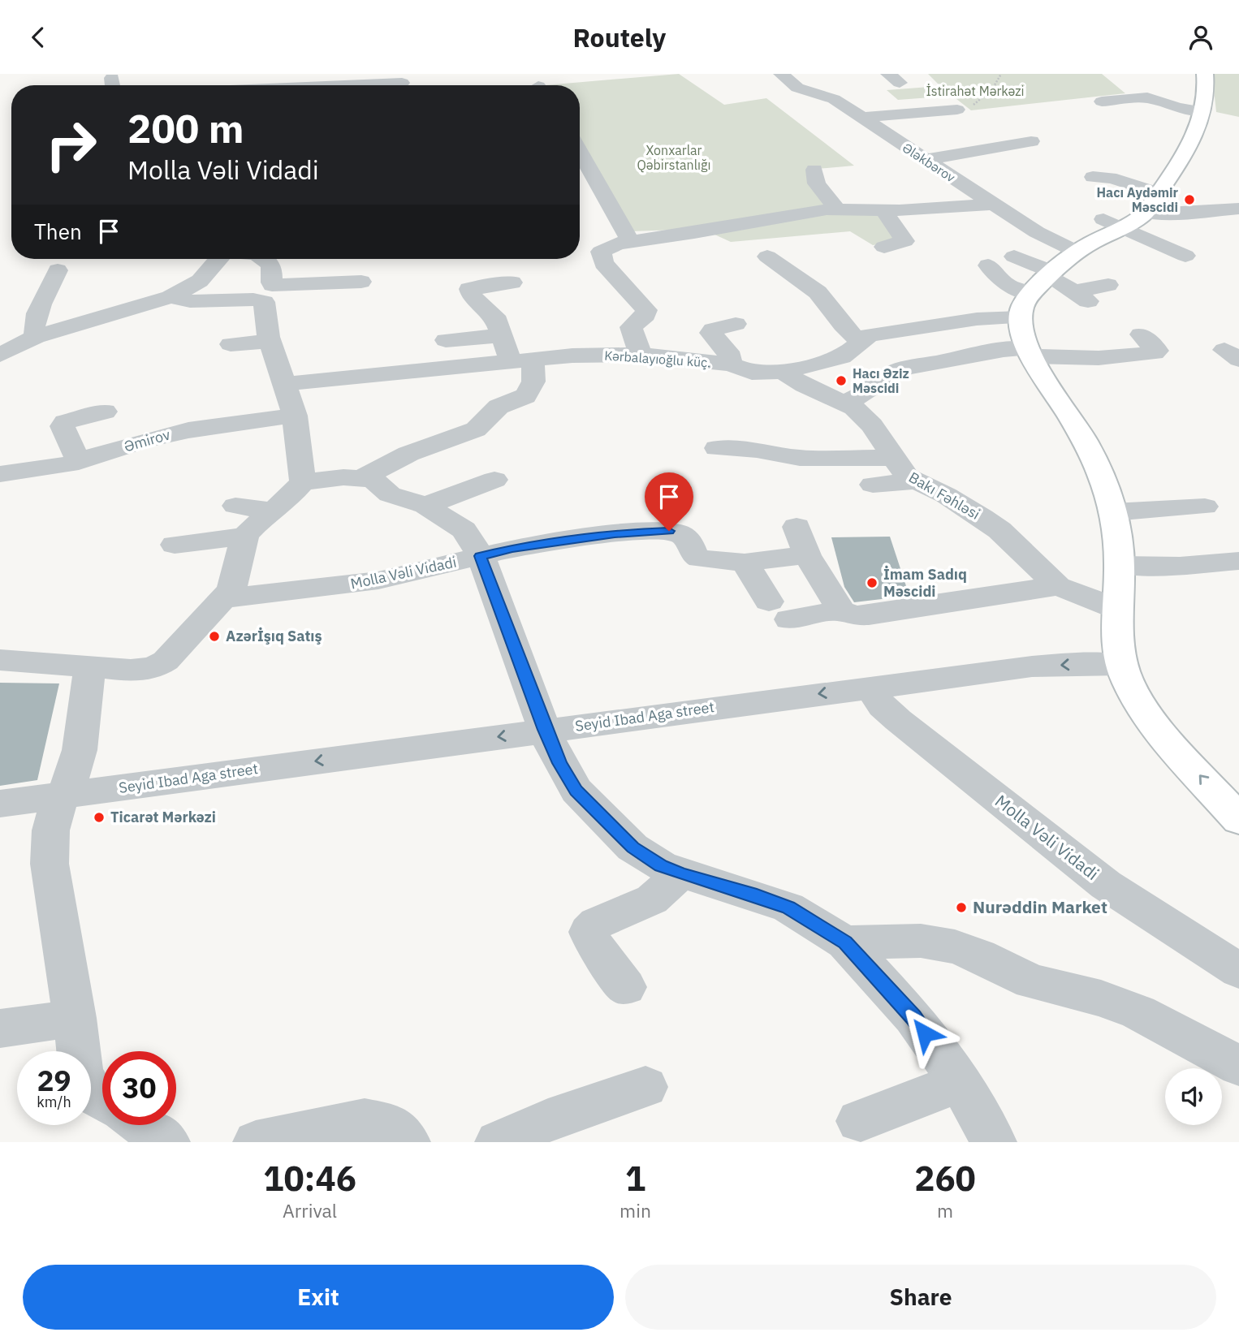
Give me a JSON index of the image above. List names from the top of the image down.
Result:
{
  "streets": {
    "street": [
      "Ələkbərov",
      "Kərbalayıoğlu küç.",
      "Əmirov",
      "Bakı Fəhləsi",
      "Molla Vəli Vidadi",
      "Seyid Ibad Aga street"
    ]
  },
  "crossings": [
    ["Kərbalayıoğlu küç.", "Bakı Fəhləsi"],
    ["Molla Vəli Vidadi", "Seyid Ibad Aga street"]
  ],
  "parks": ["İstirahət Mərkəzi", "Xonxarlar Qəbirstanlığı"],
  "places": [
    "Hacı Aydəmir Məscidi",
    "Hacı Əziz Məscidi",
    "İmam Sadıq Məscidi",
    "Azərİşıq Satış",
    "Ticarət Mərkəzi",
    "Nurəddin Market"
  ],
  "page": {
    "header": "Routely",
    "turn": ["200 m", "Molla Vəli Vidadi"],
    "then": "Then",
    "speed": "29 km/h",
    "limit": "30",
    "eta": [
      "10:46",
      "Arrival",
      "1",
      "min",
      "260",
      "m"
    ],
    "buttons": ["Exit", "Share"]
  }
}
